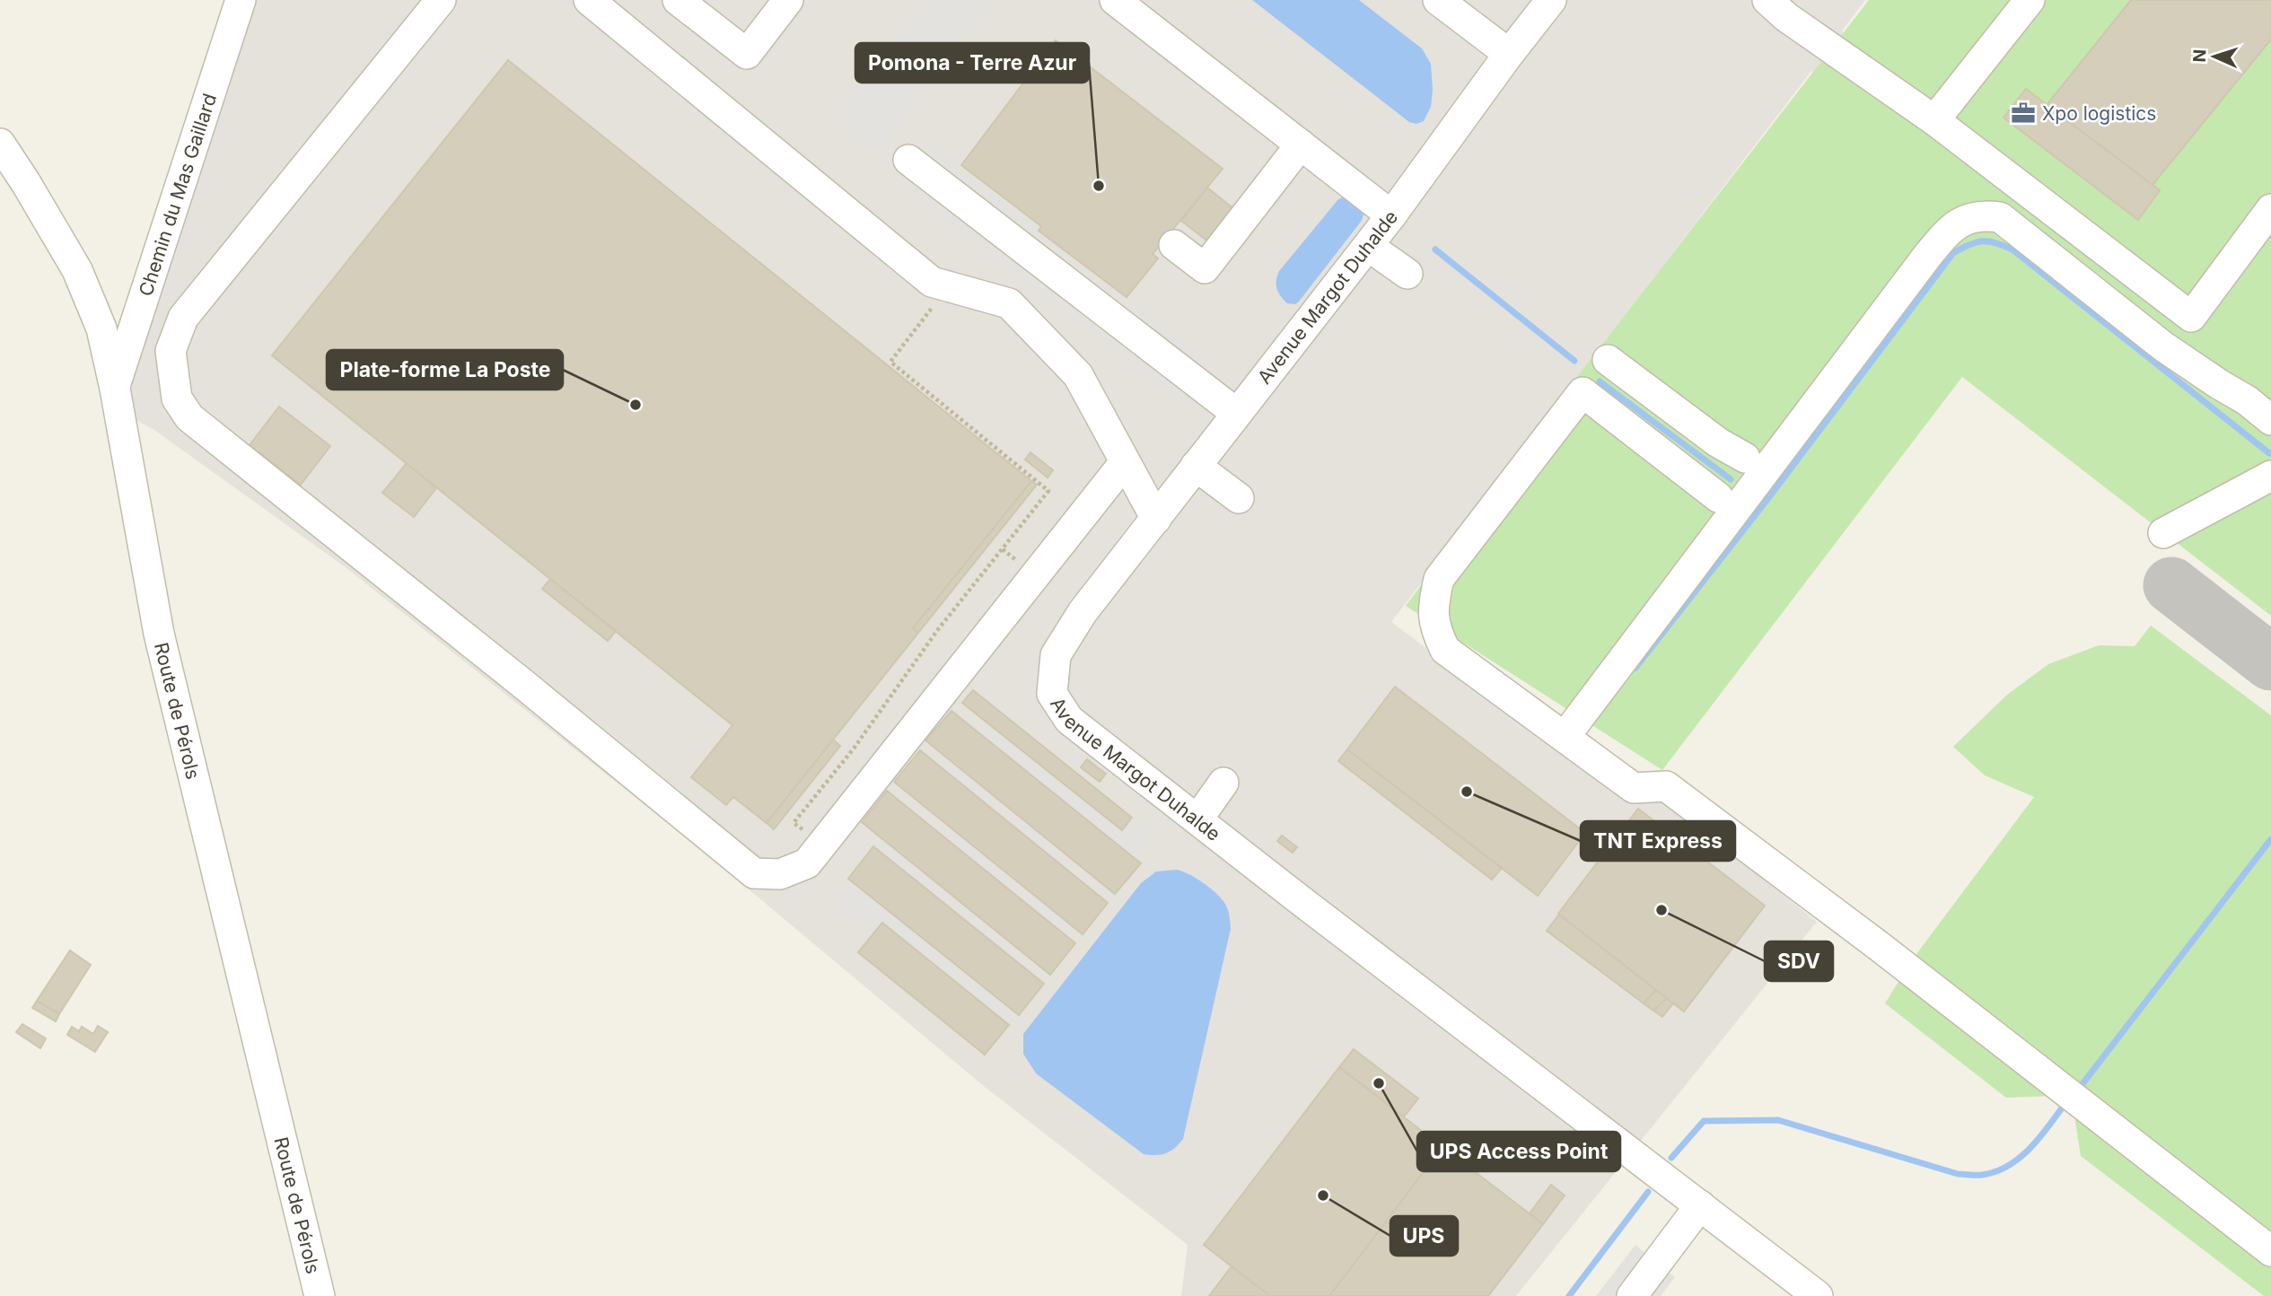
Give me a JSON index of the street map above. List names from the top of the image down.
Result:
{
  "streets": {
    "street": ["Chemin du Mas Gaillard", "Avenue Margot Duhalde", "Route de Pérols"]
  },
  "crossings": [
    ["Chemin du Mas Gaillard", "Route de Pérols"]
  ],
  "places": {
    "office": ["Xpo logistics"],
    "other": [
      "Pomona - Terre Azur",
      "Plate-forme La Poste",
      "TNT Express",
      "SDV",
      "UPS Access Point",
      "UPS"
    ]
  },
  "north": "left"
}
